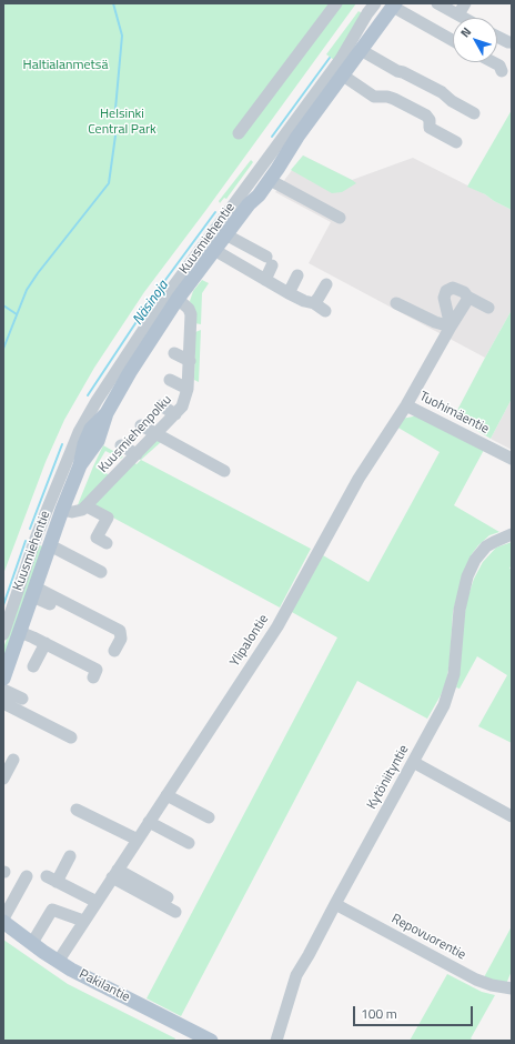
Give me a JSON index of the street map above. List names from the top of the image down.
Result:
{
  "streets": {
    "main road": ["Kuusmiehentie", "Pakilantie"],
    "street": [
      "Tuohimäentie",
      "Kuusmiehenpolku",
      "Ylipalontie",
      "Kytöniityntie",
      "Repovuorentie"
    ]
  },
  "crossings": [
    ["Kuusmiehentie", "Kuusmiehenpolku"],
    ["Tuohimäentie", "Ylipalontie"],
    ["Ylipalontie", "Pakilantie"],
    ["Kytöniityntie", "Repovuorentie"]
  ],
  "water": ["Näsinoja"],
  "parks": ["Haltialanmetsä", "Helsinki Central Park"],
  "scale_bar": "100 m",
  "north": "top left"
}
